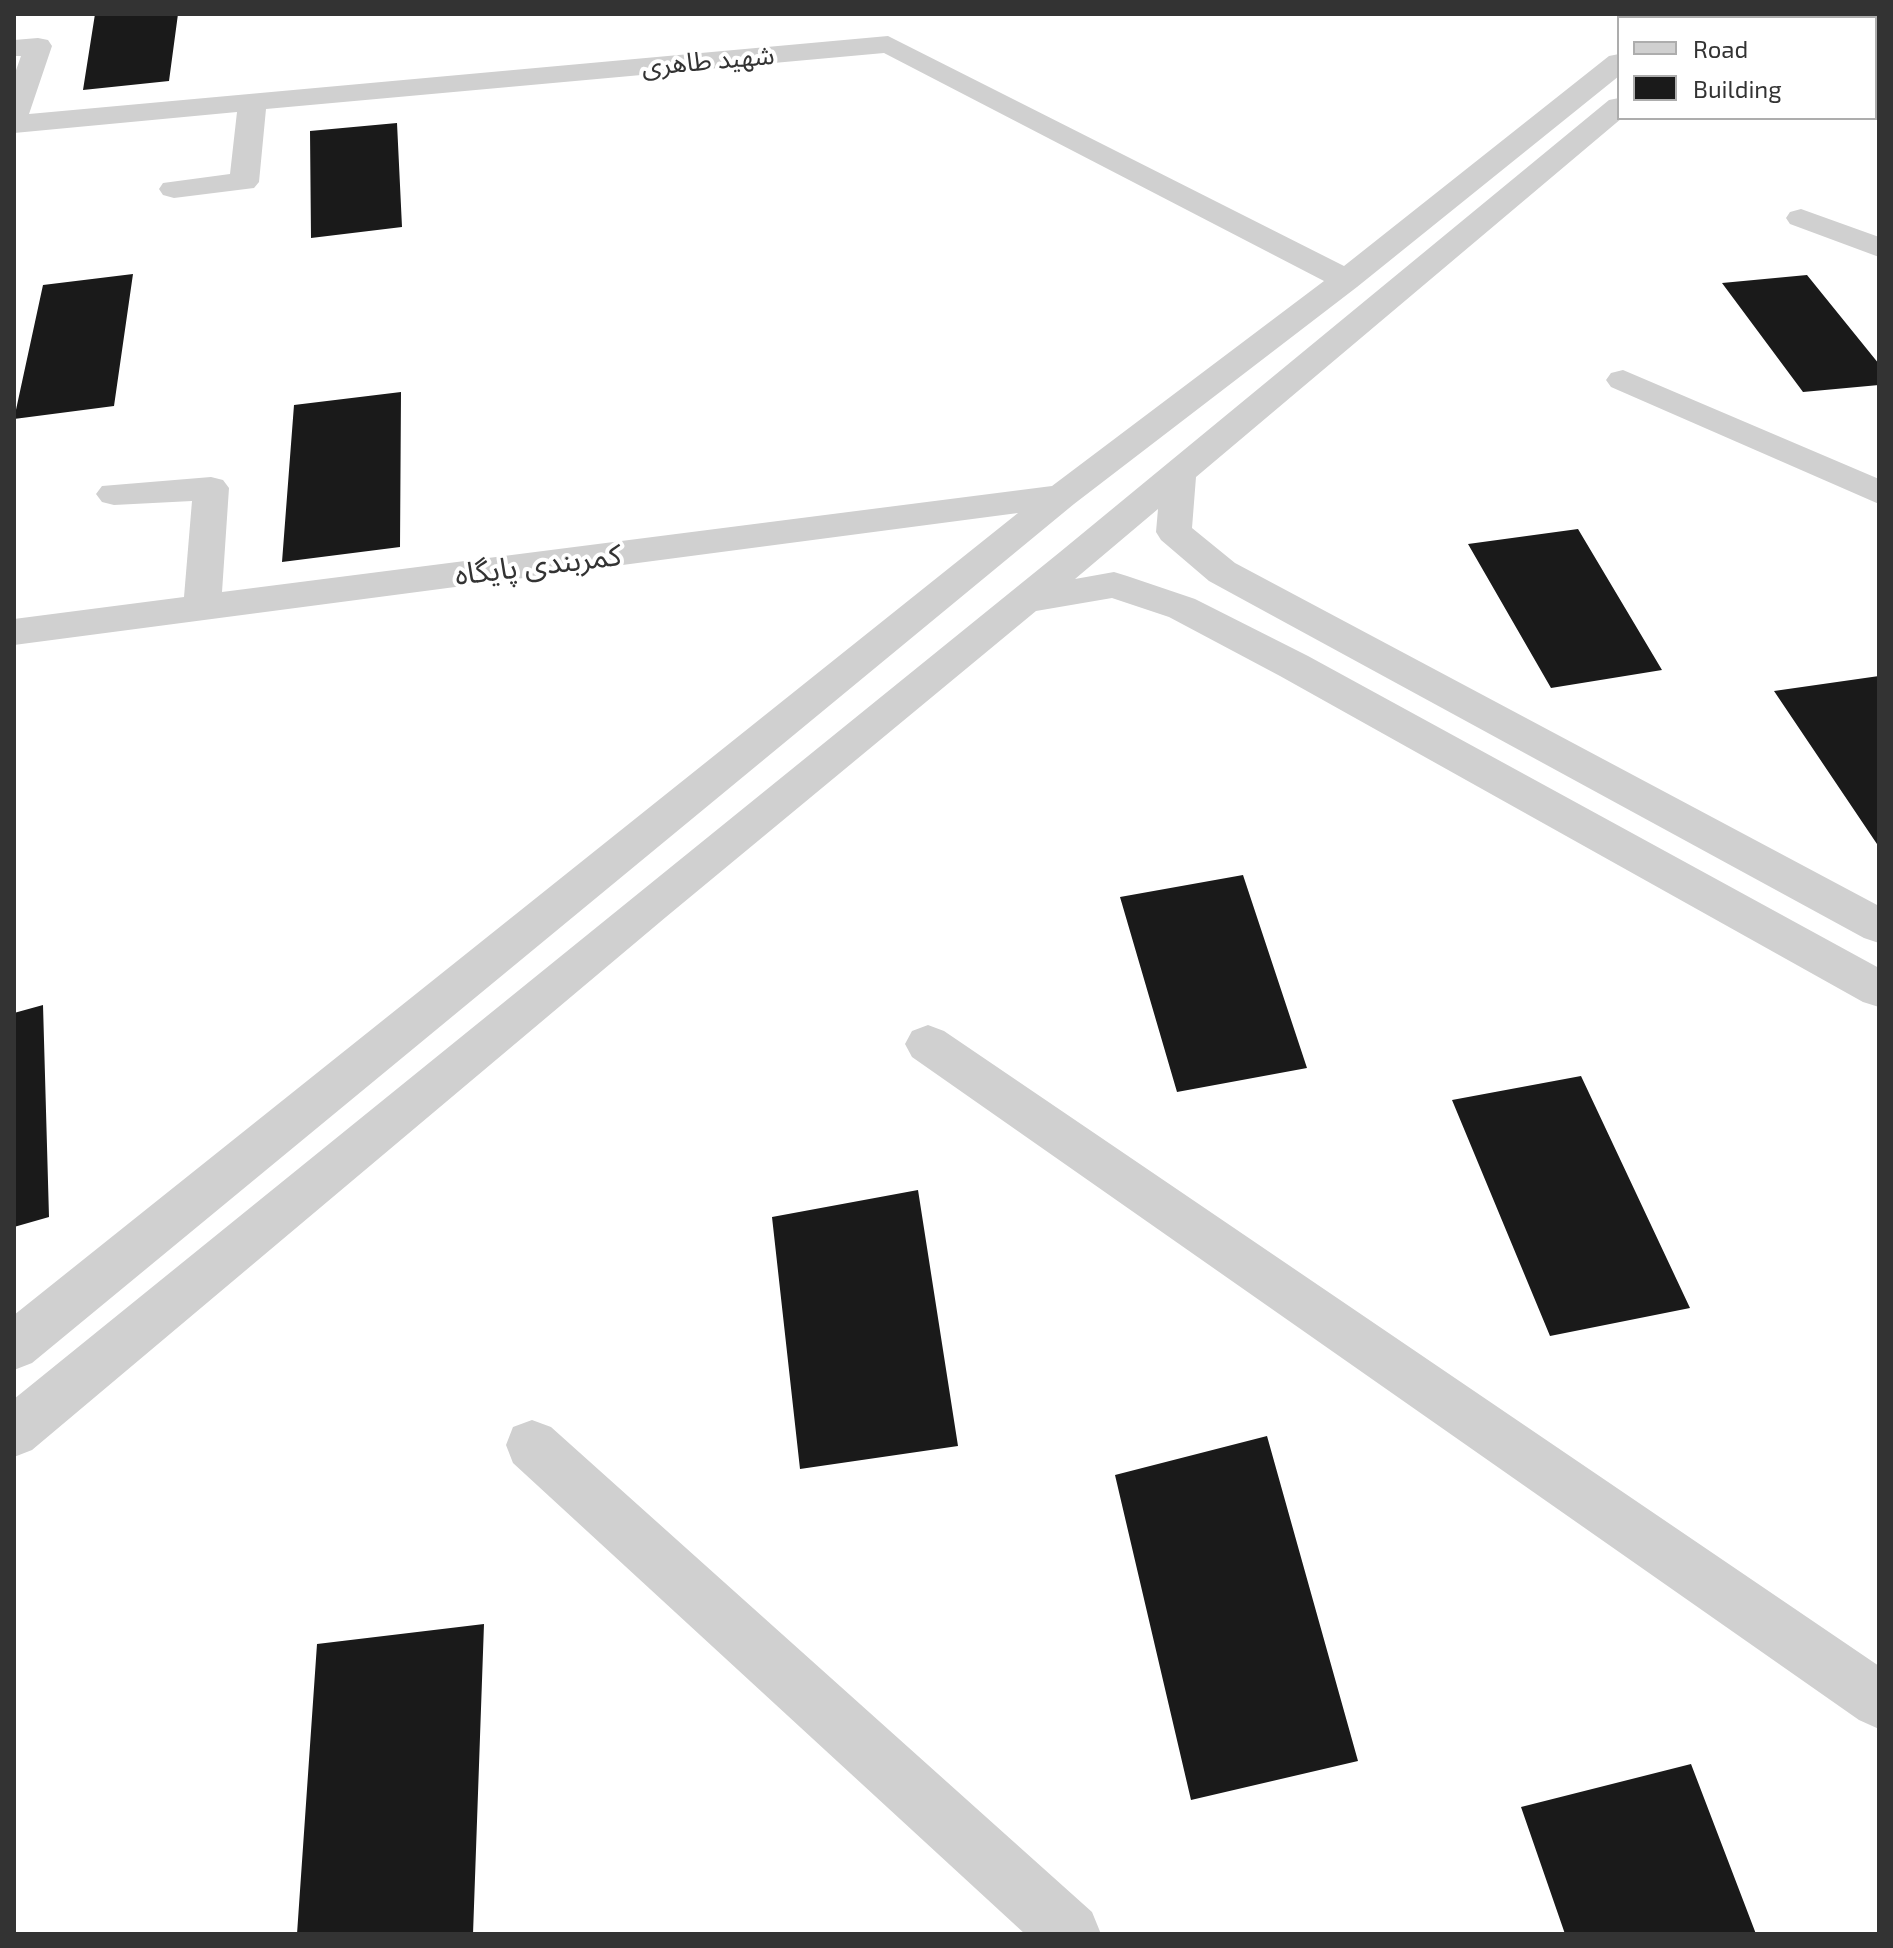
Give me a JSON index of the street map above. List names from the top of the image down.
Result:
{
  "streets": {
    "street": ["شهید طاهری", "کمربندی پایگاه"]
  },
  "legend": ["Road", "Building"]
}
